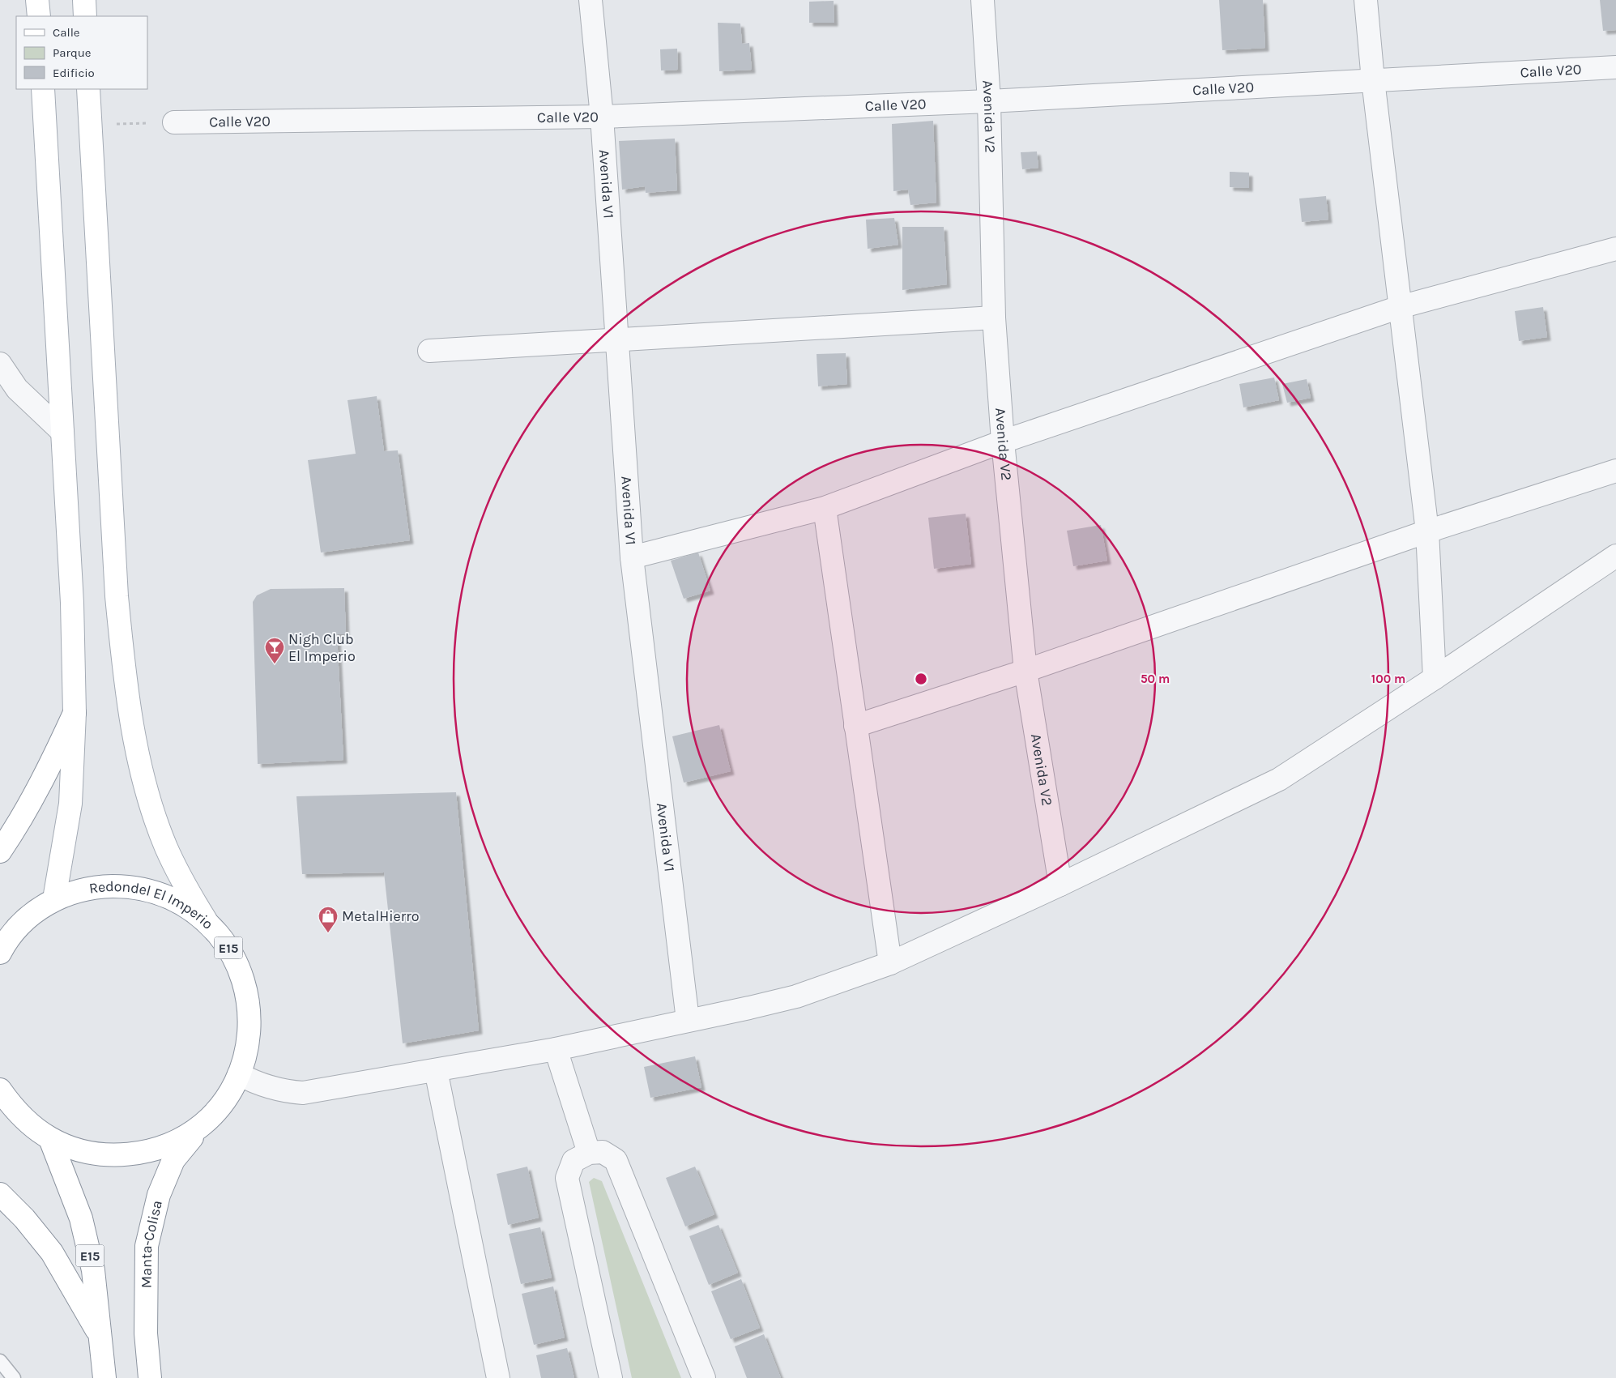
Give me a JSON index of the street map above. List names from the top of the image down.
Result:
{
  "streets": {
    "main road": ["Redondel El Imperio", "E15", "Manta-Colisa"],
    "street": ["Calle V20", "Avenida V2", "Avenida V1"]
  },
  "crossings": [
    ["Calle V20", "Avenida V2"],
    ["Calle V20", "Avenida V1"],
    ["Redondel El Imperio", "E15"],
    ["Redondel El Imperio", "Manta-Colisa"]
  ],
  "places": {
    "bar": ["Nigh Club El Imperio"],
    "shop": ["MetalHierro"]
  },
  "legend": ["Calle", "Parque", "Edificio"],
  "rings": ["50 m", "100 m"]
}
